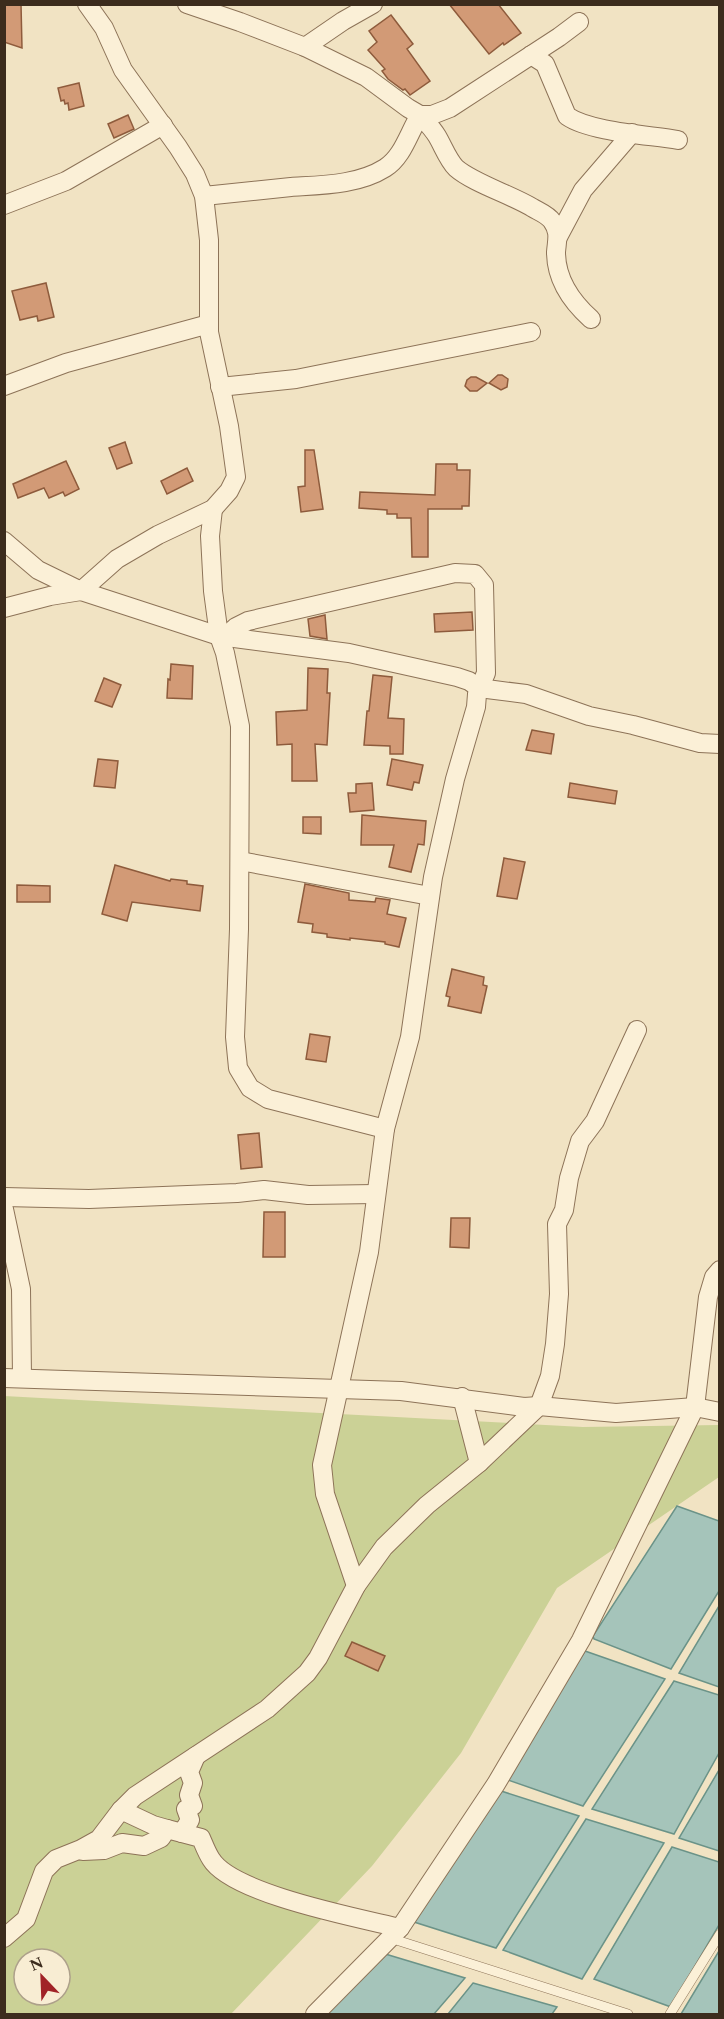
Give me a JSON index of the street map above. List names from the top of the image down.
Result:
{
  "north": "top left"
}
